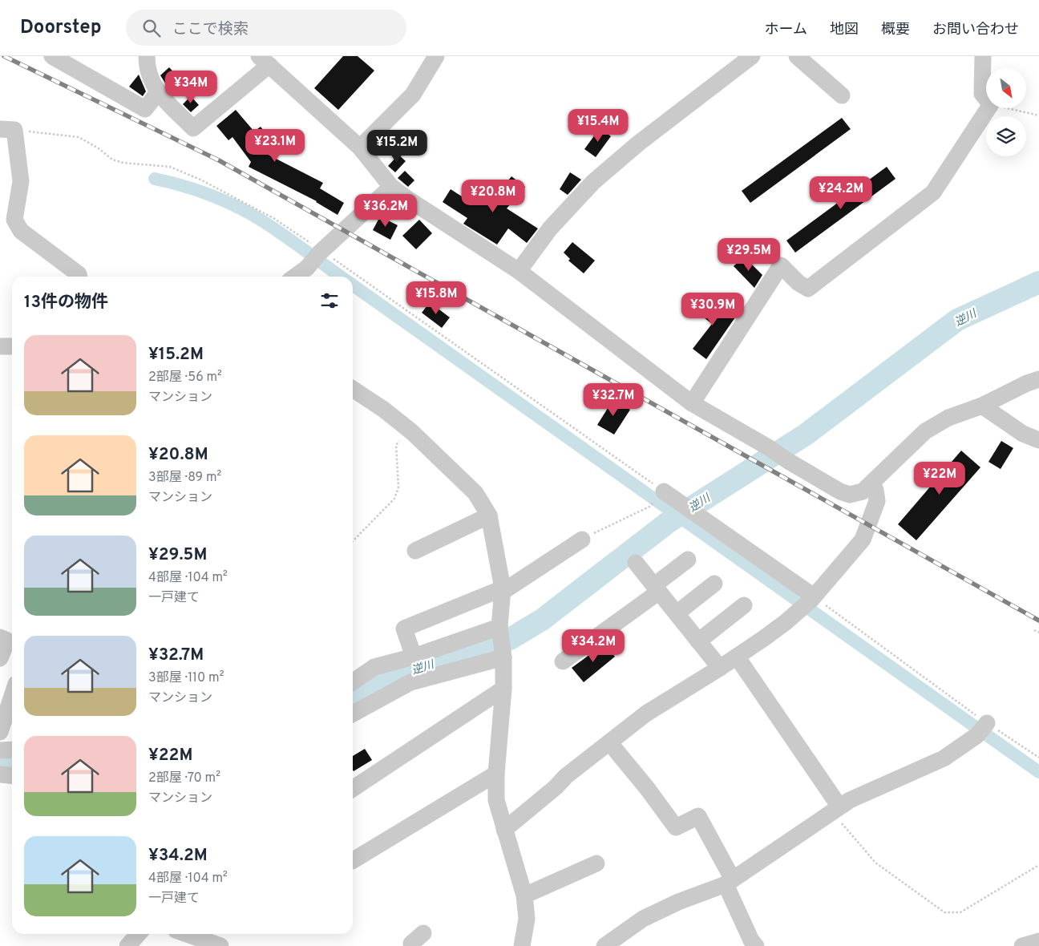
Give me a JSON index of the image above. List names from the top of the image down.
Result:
{
  "water": ["逆川"],
  "north": "bottom right",
  "page": {
    "header": "Doorstep",
    "search": "ここで検索",
    "nav": [
      "ホーム",
      "地図",
      "概要",
      "お問い合わせ"
    ],
    "price": [
      "¥34M",
      "¥15.4M",
      "¥23.1M",
      "¥15.2M",
      "¥24.2M",
      "¥20.8M",
      "¥36.2M",
      "¥29.5M",
      "¥15.8M",
      "¥30.9M",
      "¥32.7M",
      "¥22M",
      "¥34.2M"
    ],
    "heading": "13件の物件",
    "list": [
      {
        "name": "¥15.2M",
        "note": "2部屋 · 56 m² · マンション"
      },
      {
        "name": "¥20.8M",
        "note": "3部屋 · 89 m² · マンション"
      },
      {
        "name": "¥29.5M",
        "note": "4部屋 · 104 m² · 一戸建て"
      },
      {
        "name": "¥32.7M",
        "note": "3部屋 · 110 m² · マンション"
      },
      {
        "name": "¥22M",
        "note": "2部屋 · 70 m² · マンション"
      },
      {
        "name": "¥34.2M",
        "note": "4部屋 · 104 m² · 一戸建て"
      }
    ]
  }
}
